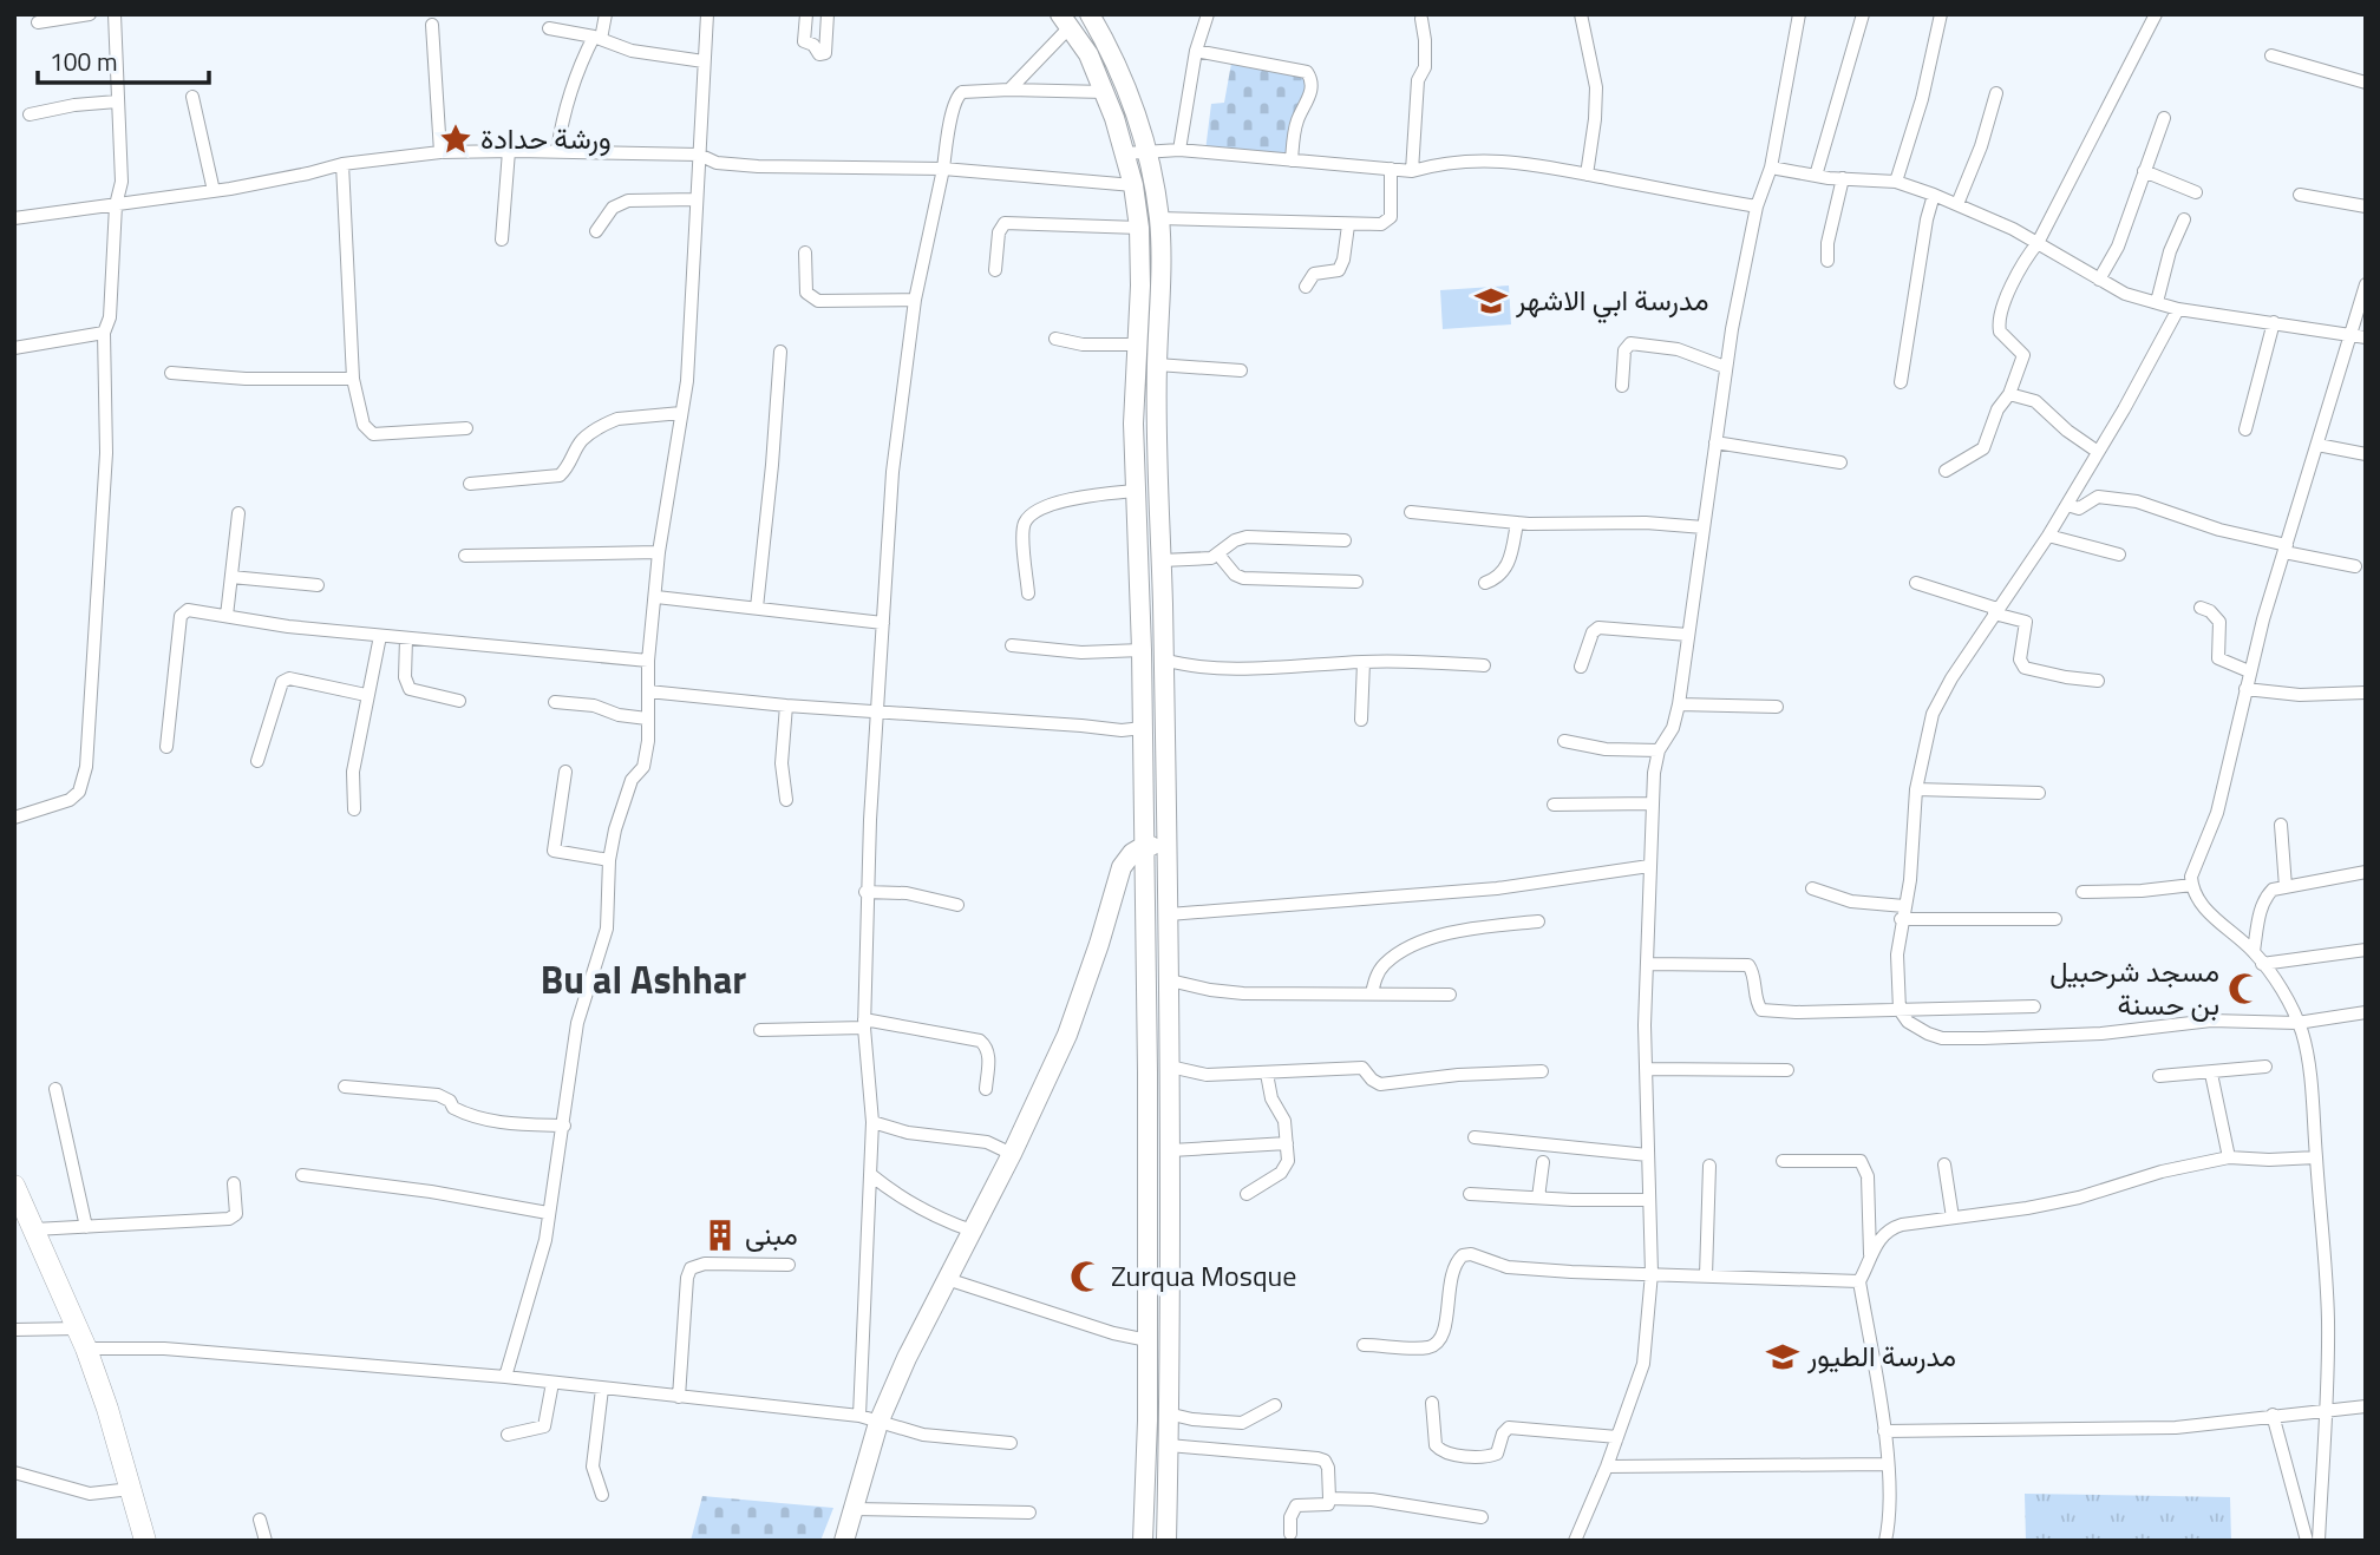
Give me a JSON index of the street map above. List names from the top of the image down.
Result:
{
  "districts": ["Bu al Ashhar"],
  "places": {
    "place": ["ورشة حدادة"],
    "school or university": ["مدرسة ابي الاشهر", "مدرسة الطيور"],
    "mosque": ["مسجد شرحبيل بن حسنة", "Zurqua Mosque"],
    "building": ["مبنى"]
  },
  "scale_bar": "100 m"
}
